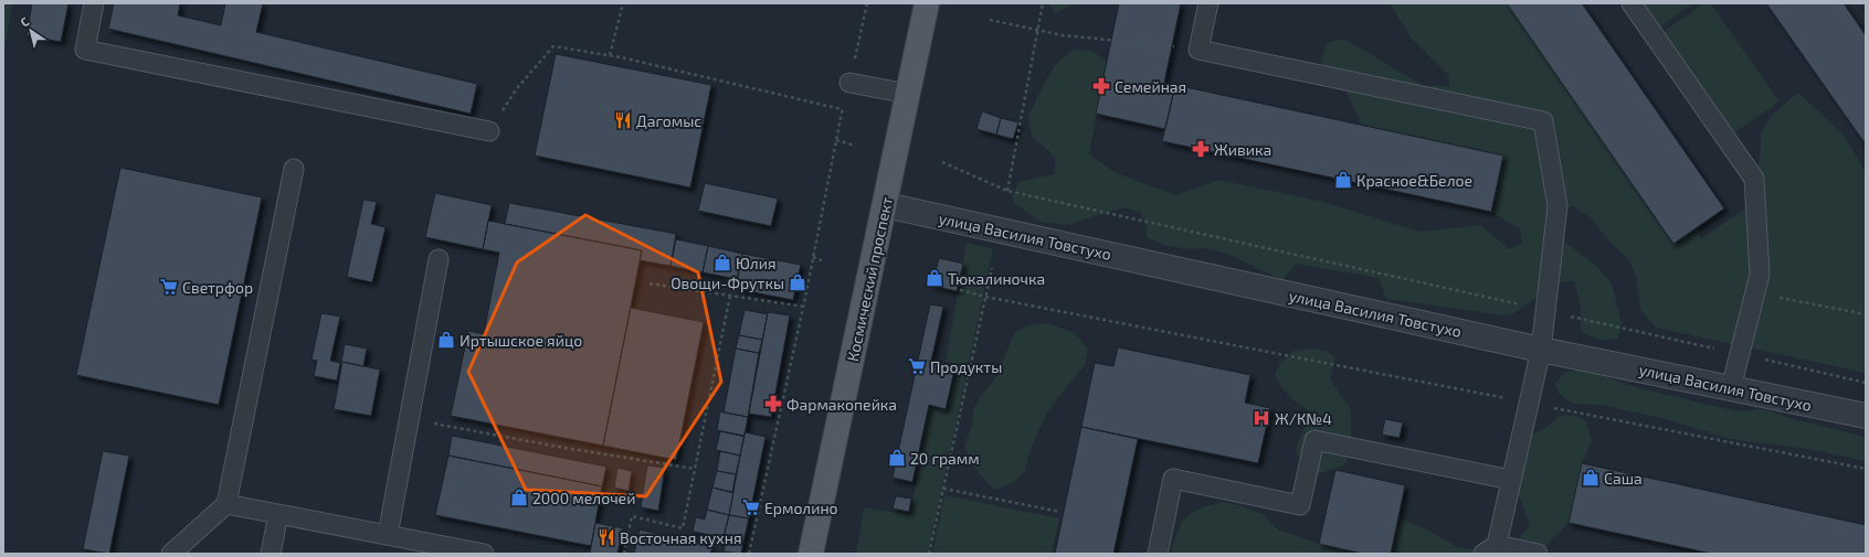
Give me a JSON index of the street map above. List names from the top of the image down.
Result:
{
  "streets": {
    "main road": ["Космический проспект"],
    "street": ["улица Василия Товстухо"]
  },
  "crossings": [
    ["улица Василия Товстухо", "Космический проспект"]
  ],
  "places": {
    "pharmacy": ["Семейная", "Живика", "Фармакопейка"],
    "restaurant": ["Дагомыс", "Восточная кухня"],
    "shop": [
      "Красное&Белое",
      "Юлия",
      "Тюкалиночка",
      "Овощи-Фруткы",
      "Иртышское яйцо",
      "20 грамм",
      "Саша",
      "2000 мелочей"
    ],
    "supermarket": ["Светрфор", "Продукты", "Ермолино"],
    "hospital": ["Ж/К№4"]
  },
  "north": "top left"
}
